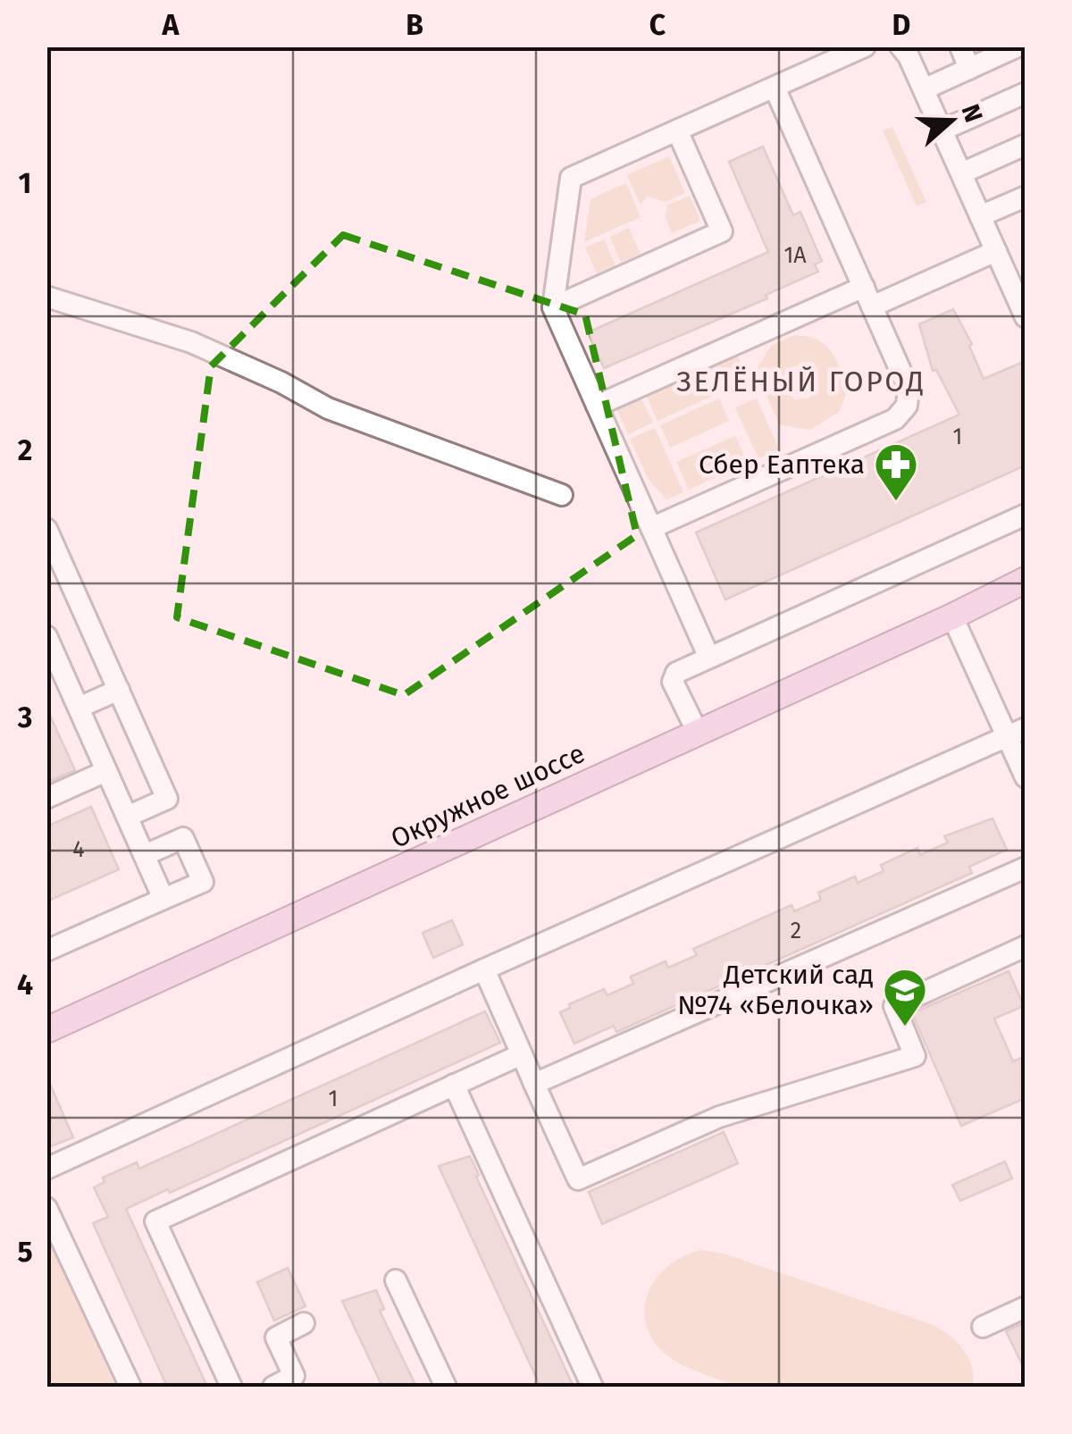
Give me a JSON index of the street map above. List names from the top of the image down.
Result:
{
  "streets": {
    "main road": ["Окружное шоссе"]
  },
  "districts": ["ЗЕЛЁНЫЙ ГОРОД"],
  "places": {
    "pharmacy": ["Сбер Еаптека"],
    "school or university": ["Детский сад №74 «Белочка»"]
  },
  "house_numbers": [
    "1А",
    "1",
    "4",
    "2",
    "1"
  ],
  "north": "right",
  "grid": {
    "columns": [
      "A",
      "B",
      "C",
      "D"
    ],
    "rows": [
      "1",
      "2",
      "3",
      "4",
      "5"
    ]
  }
}
